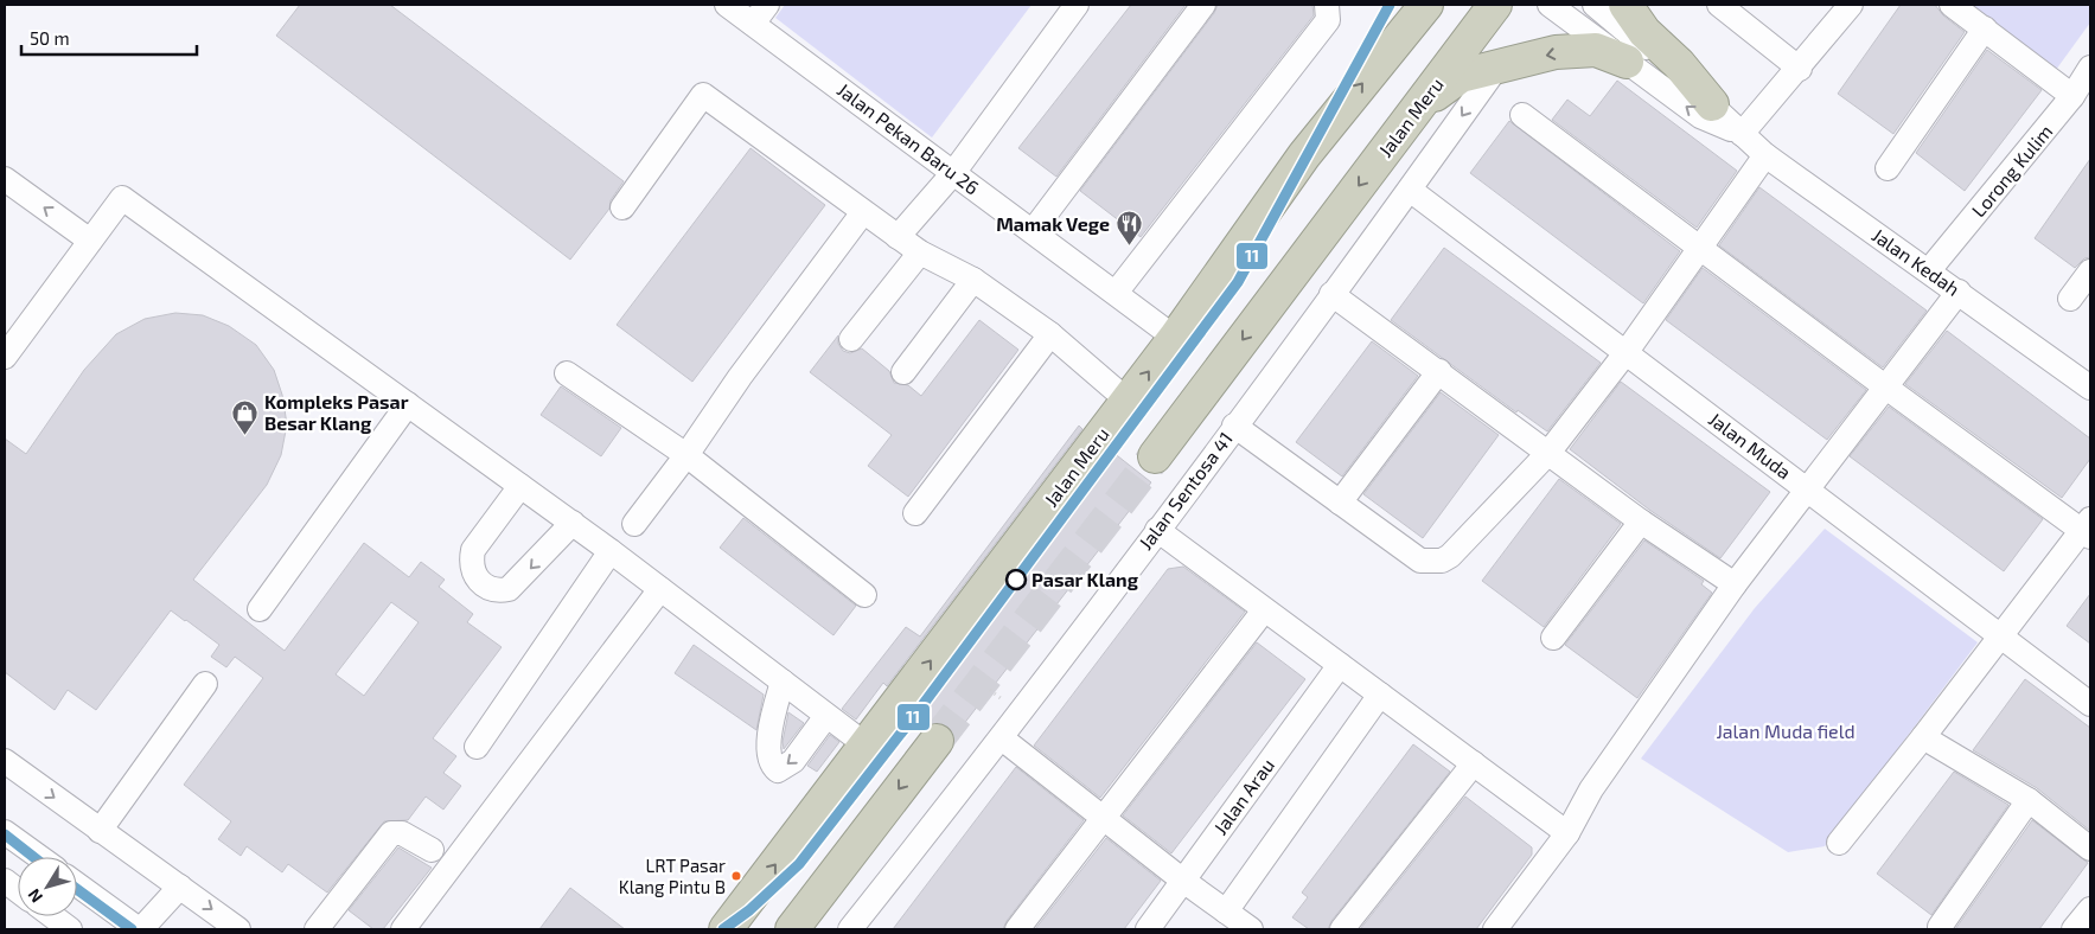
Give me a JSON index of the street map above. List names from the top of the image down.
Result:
{
  "streets": {
    "highway": ["Jalan Meru"],
    "street": [
      "Jalan Pekan Baru 26",
      "Lorong Kulim",
      "Jalan Kedah",
      "Jalan Muda",
      "Jalan Sentosa 41",
      "Jalan Arau"
    ]
  },
  "crossings": [
    ["Jalan Meru", "Jalan Pekan Baru 26"],
    ["Lorong Kulim", "Jalan Kedah"],
    ["Jalan Muda", "Jalan Sentosa 41"]
  ],
  "parks": ["Jalan Muda field"],
  "places": {
    "restaurant": ["Mamak Vege"],
    "shop": ["Kompleks Pasar Besar Klang"],
    "other": ["Pasar Klang", "LRT Pasar Klang Pintu B"]
  },
  "lines": ["transit line 11"],
  "scale_bar": "50 m",
  "north": "bottom left"
}
